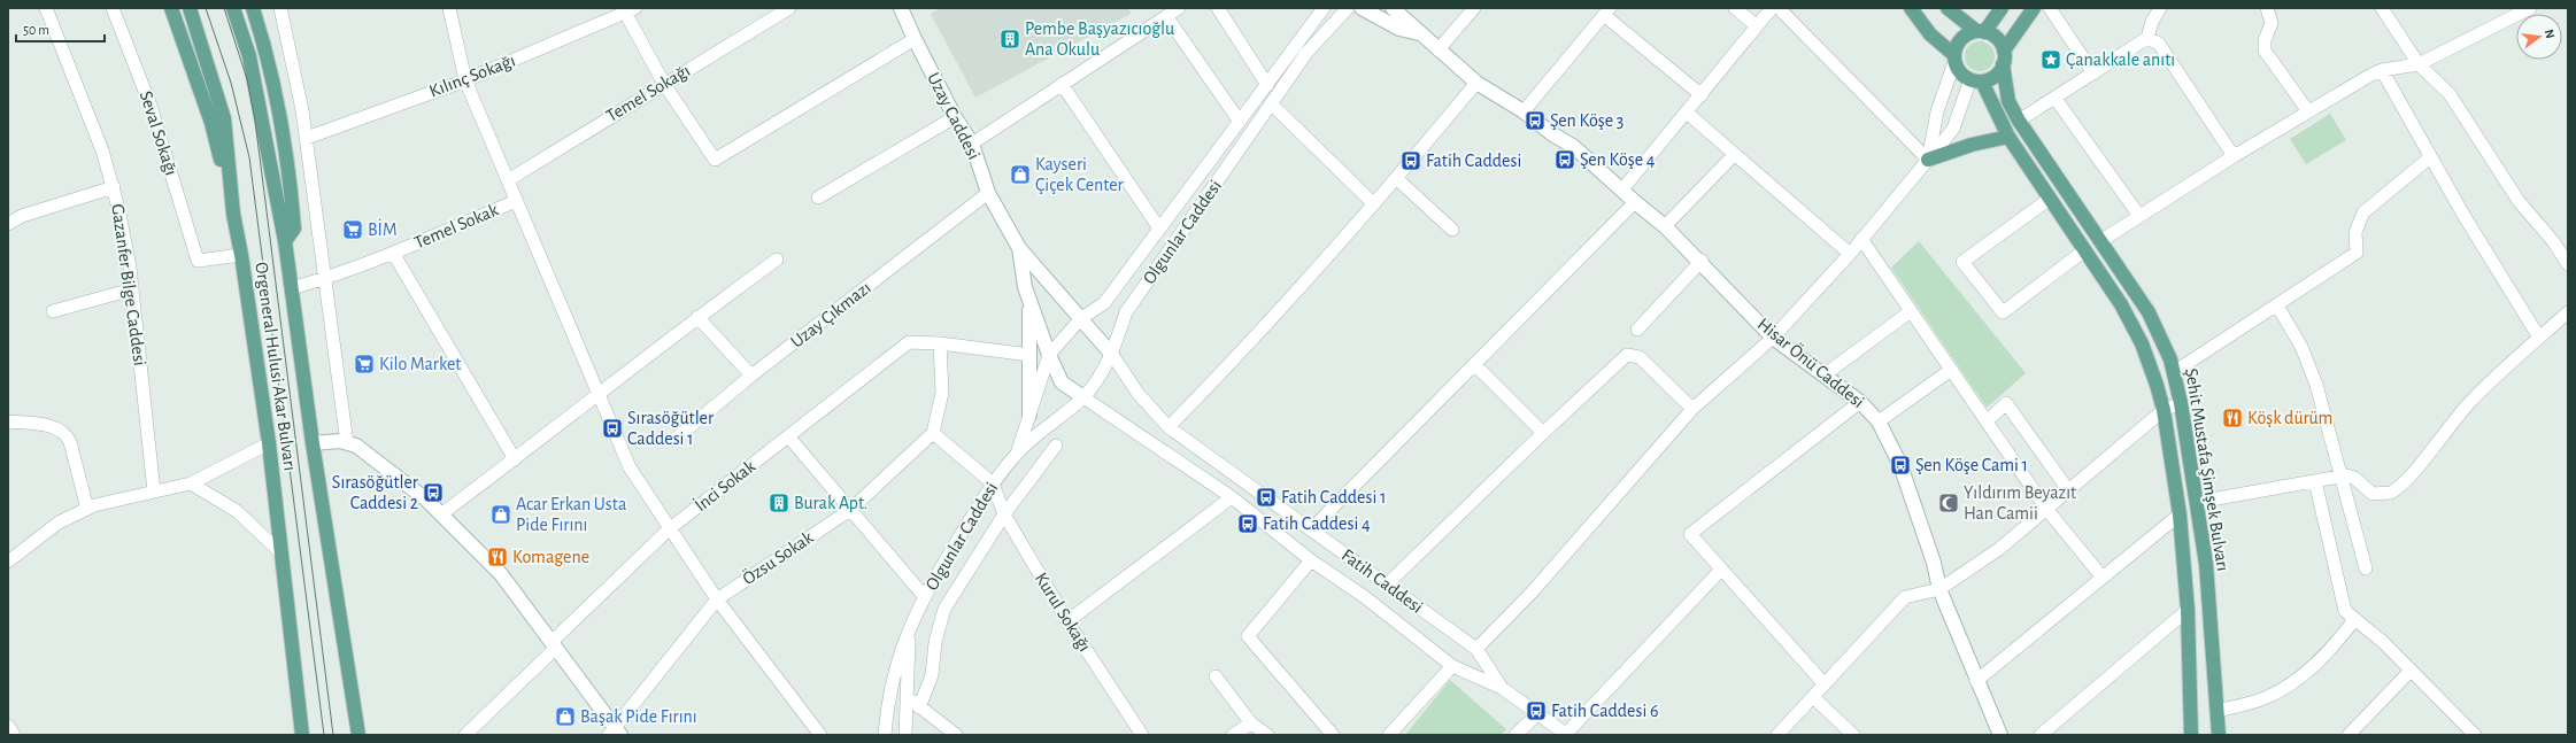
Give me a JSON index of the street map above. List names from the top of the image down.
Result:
{
  "streets": {
    "main road": [
      "Uzay Caddesi",
      "Hisar Önü Caddesi",
      "Orgeneral Hulusi Akar Bulvarı",
      "Şehit Mustafa Şimşek Bulvarı"
    ],
    "street": [
      "Kılınç Sokağı",
      "Temel Sokağı",
      "Seval Sokağı",
      "Temel Sokak",
      "Olgunlar Caddesi",
      "Gazanfer Bilge Caddesi",
      "Uzay Çıkmazı",
      "İnci Sokak",
      "Özsu Sokak",
      "Fatih Caddesi",
      "Kurul Sokağı"
    ]
  },
  "crossings": [
    ["Uzay Caddesi", "Olgunlar Caddesi"],
    ["Uzay Caddesi", "Uzay Çıkmazı"],
    ["Uzay Caddesi", "Fatih Caddesi"],
    ["Seval Sokağı", "Orgeneral Hulusi Akar Bulvarı"],
    ["Temel Sokak", "Orgeneral Hulusi Akar Bulvarı"],
    ["Olgunlar Caddesi", "Fatih Caddesi"],
    ["Olgunlar Caddesi", "Kurul Sokağı"]
  ],
  "places": {
    "building": ["Pembe Başyazıcıoğlu Ana Okulu", "Burak Apt."],
    "place": ["Çanakkale anıtı"],
    "bus stop": [
      "Şen Köşe 3",
      "Şen Köşe 4",
      "Fatih Caddesi",
      "Sırasöğütler Caddesi 1",
      "Şen Köşe Cami 1",
      "Sırasöğütler Caddesi 2",
      "Fatih Caddesi 1",
      "Fatih Caddesi 4",
      "Fatih Caddesi 6"
    ],
    "shop": ["Kayseri Çiçek Center", "Acar Erkan Usta Pide Fırını", "Başak Pide Fırını"],
    "supermarket": ["BİM", "Kilo Market"],
    "restaurant": ["Köşk dürüm", "Komagene"],
    "mosque": ["Yıldırım Beyazıt Han Camii"]
  },
  "scale_bar": "50 m",
  "north": "right"
}
